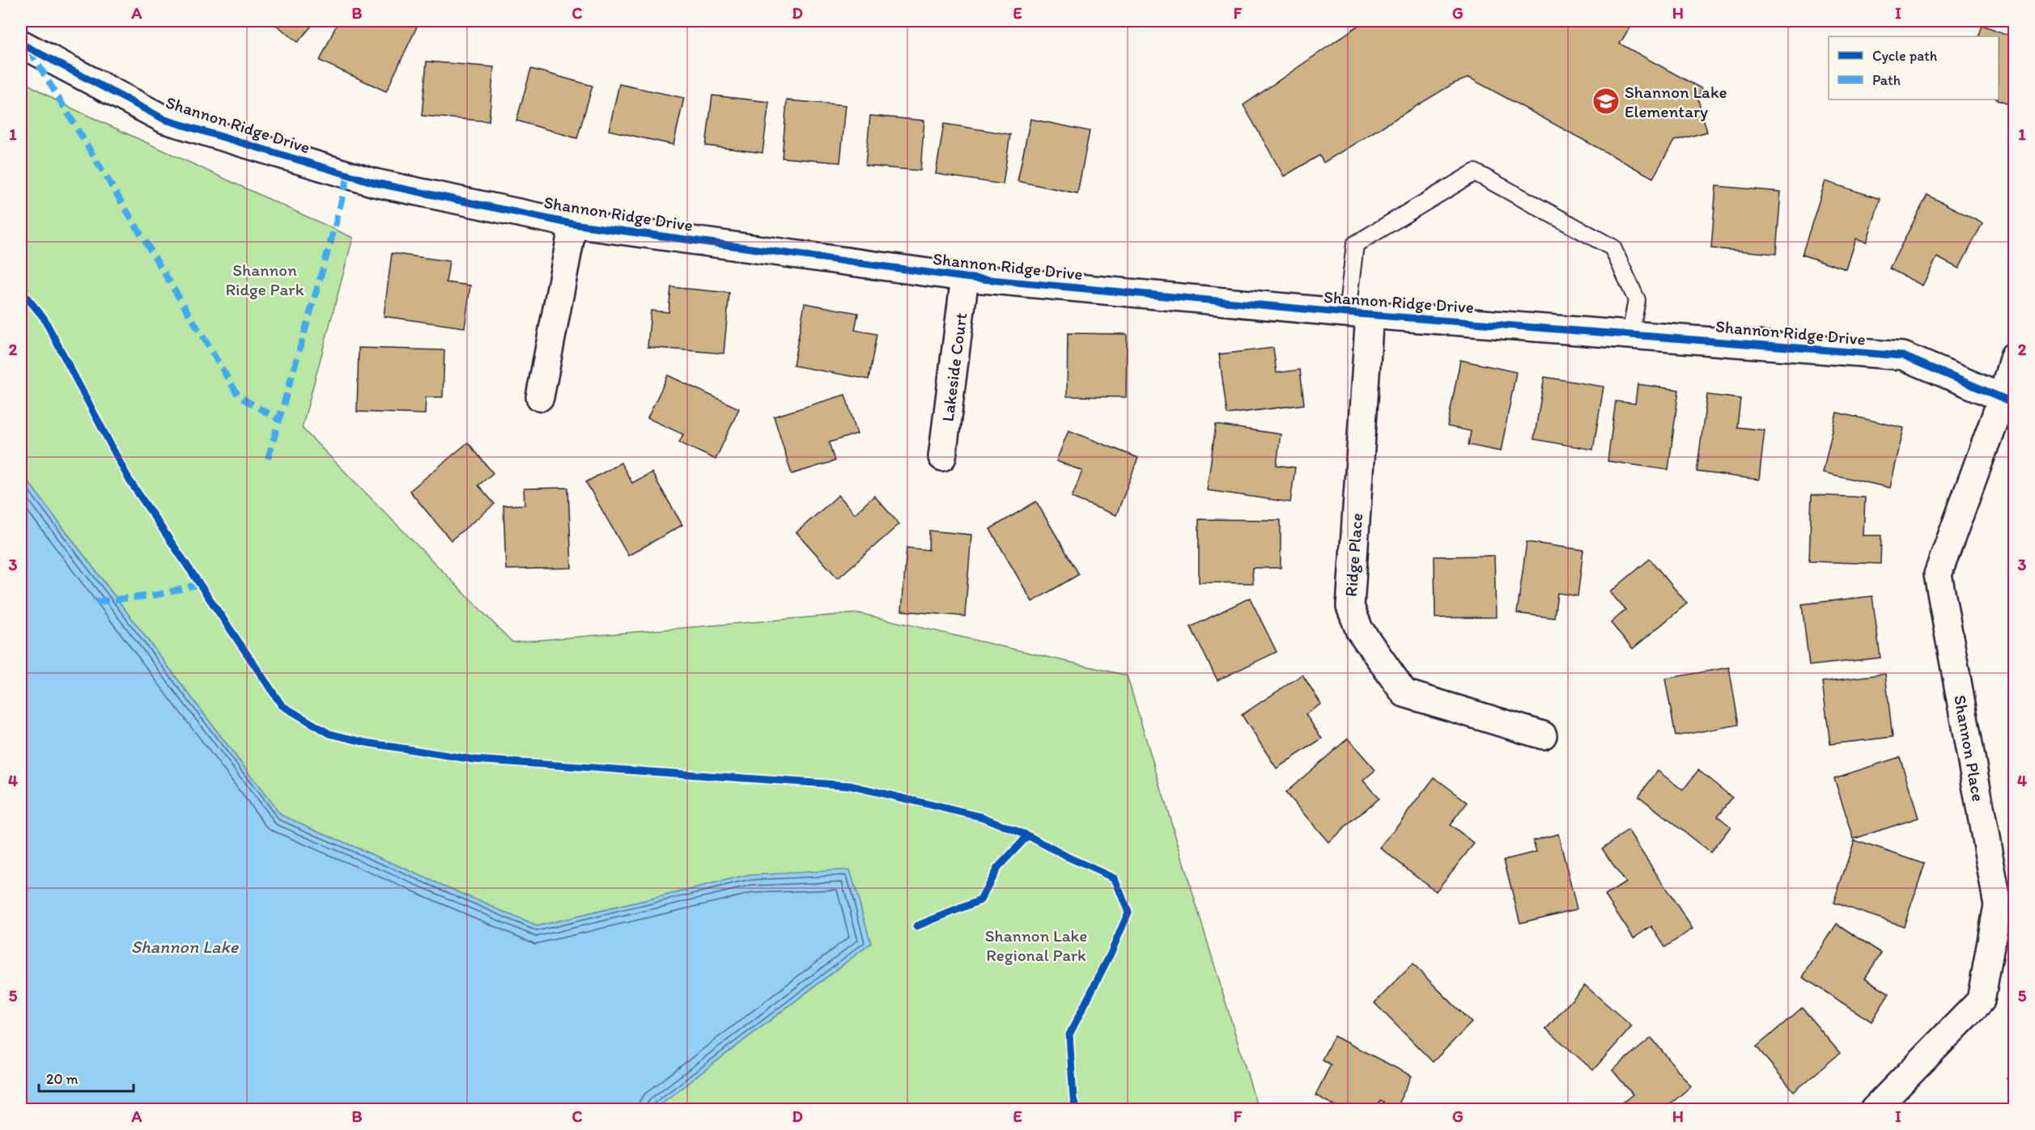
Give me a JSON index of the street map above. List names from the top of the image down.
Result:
{
  "streets": {
    "street": [
      "Shannon Ridge Drive",
      "Lakeside Court",
      "Ridge Place",
      "Shannon Place"
    ]
  },
  "crossings": [
    ["Shannon Ridge Drive", "Lakeside Court"],
    ["Shannon Ridge Drive", "Ridge Place"],
    ["Shannon Ridge Drive", "Shannon Place"]
  ],
  "water": ["Shannon Lake"],
  "parks": ["Shannon Ridge Park", "Shannon Lake Regional Park"],
  "places": {
    "school or university": ["Shannon Lake Elementary"]
  },
  "legend": ["Cycle path", "Path"],
  "scale_bar": "20 m",
  "grid": {
    "columns": [
      "A",
      "B",
      "C",
      "D",
      "E",
      "F",
      "G",
      "H",
      "I"
    ],
    "rows": [
      "1",
      "2",
      "3",
      "4",
      "5"
    ]
  }
}
